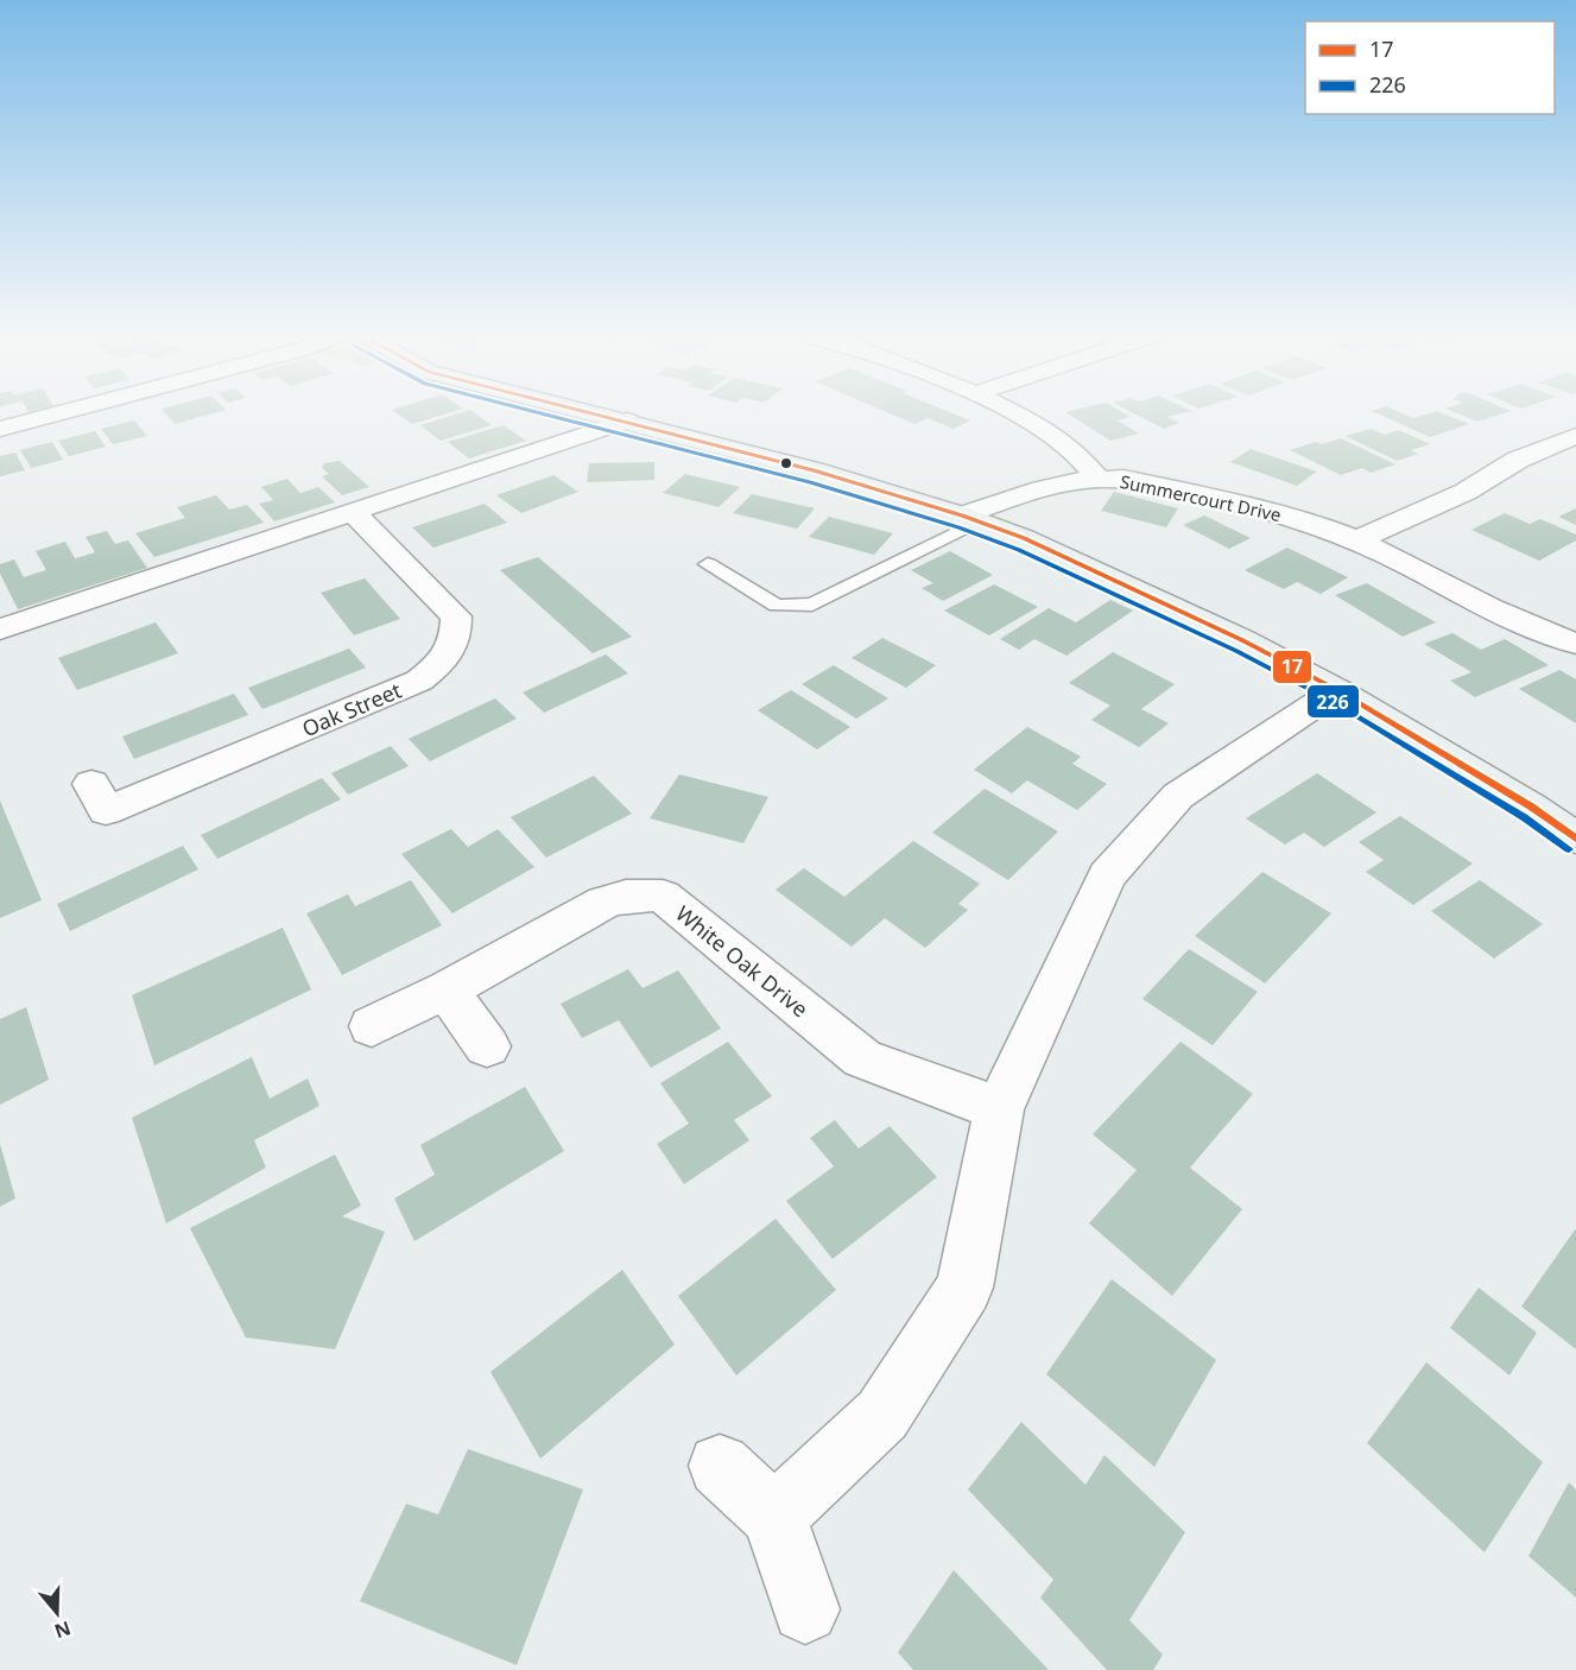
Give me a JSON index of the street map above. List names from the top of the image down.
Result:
{
  "streets": {
    "street": ["Summercourt Drive", "Oak Street", "White Oak Drive"]
  },
  "lines": ["transit line 17", "transit line 226"],
  "legend": ["17", "226"],
  "north": "bottom"
}
